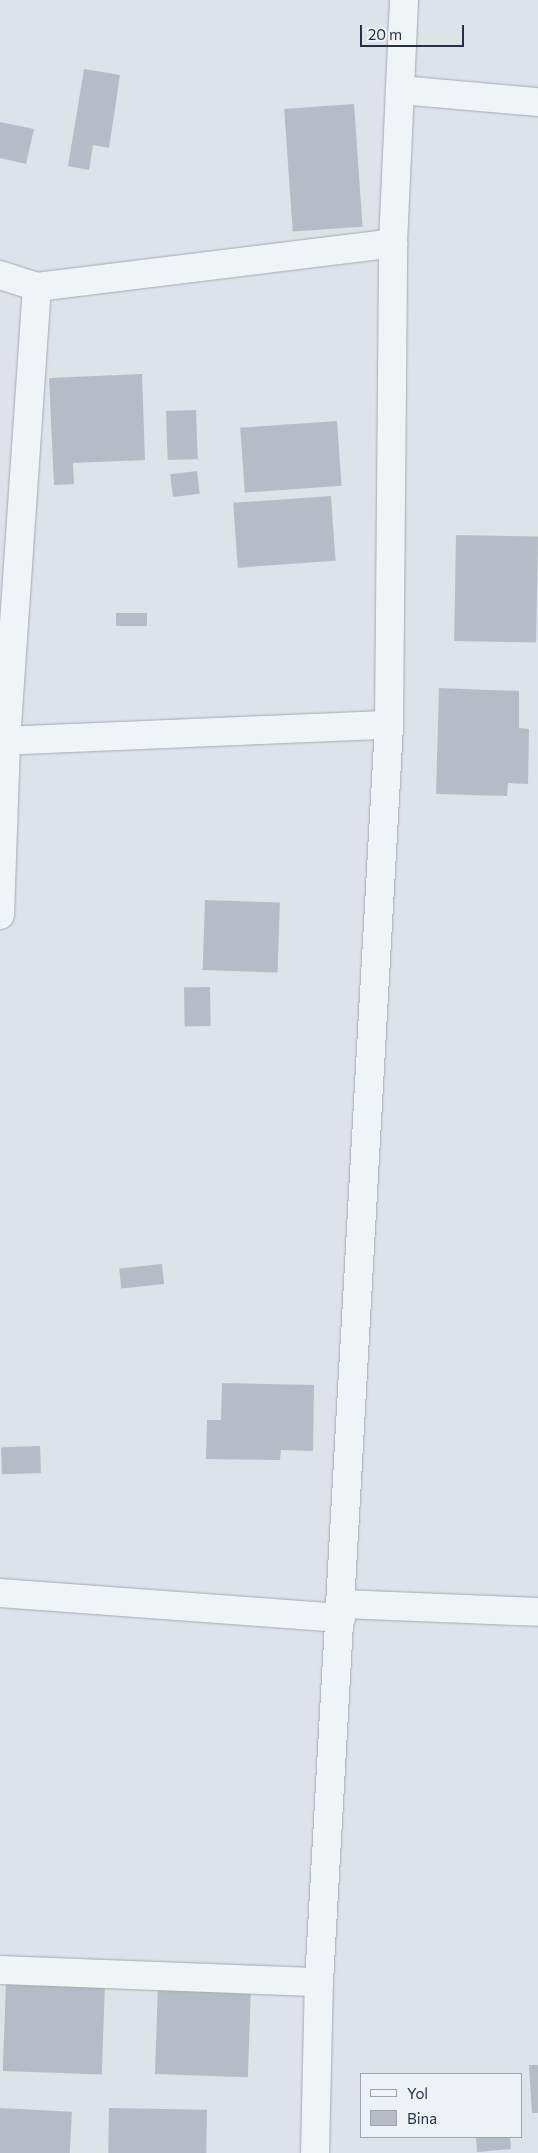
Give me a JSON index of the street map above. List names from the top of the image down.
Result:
{
  "legend": ["Yol", "Bina"],
  "scale_bar": "20 m"
}
